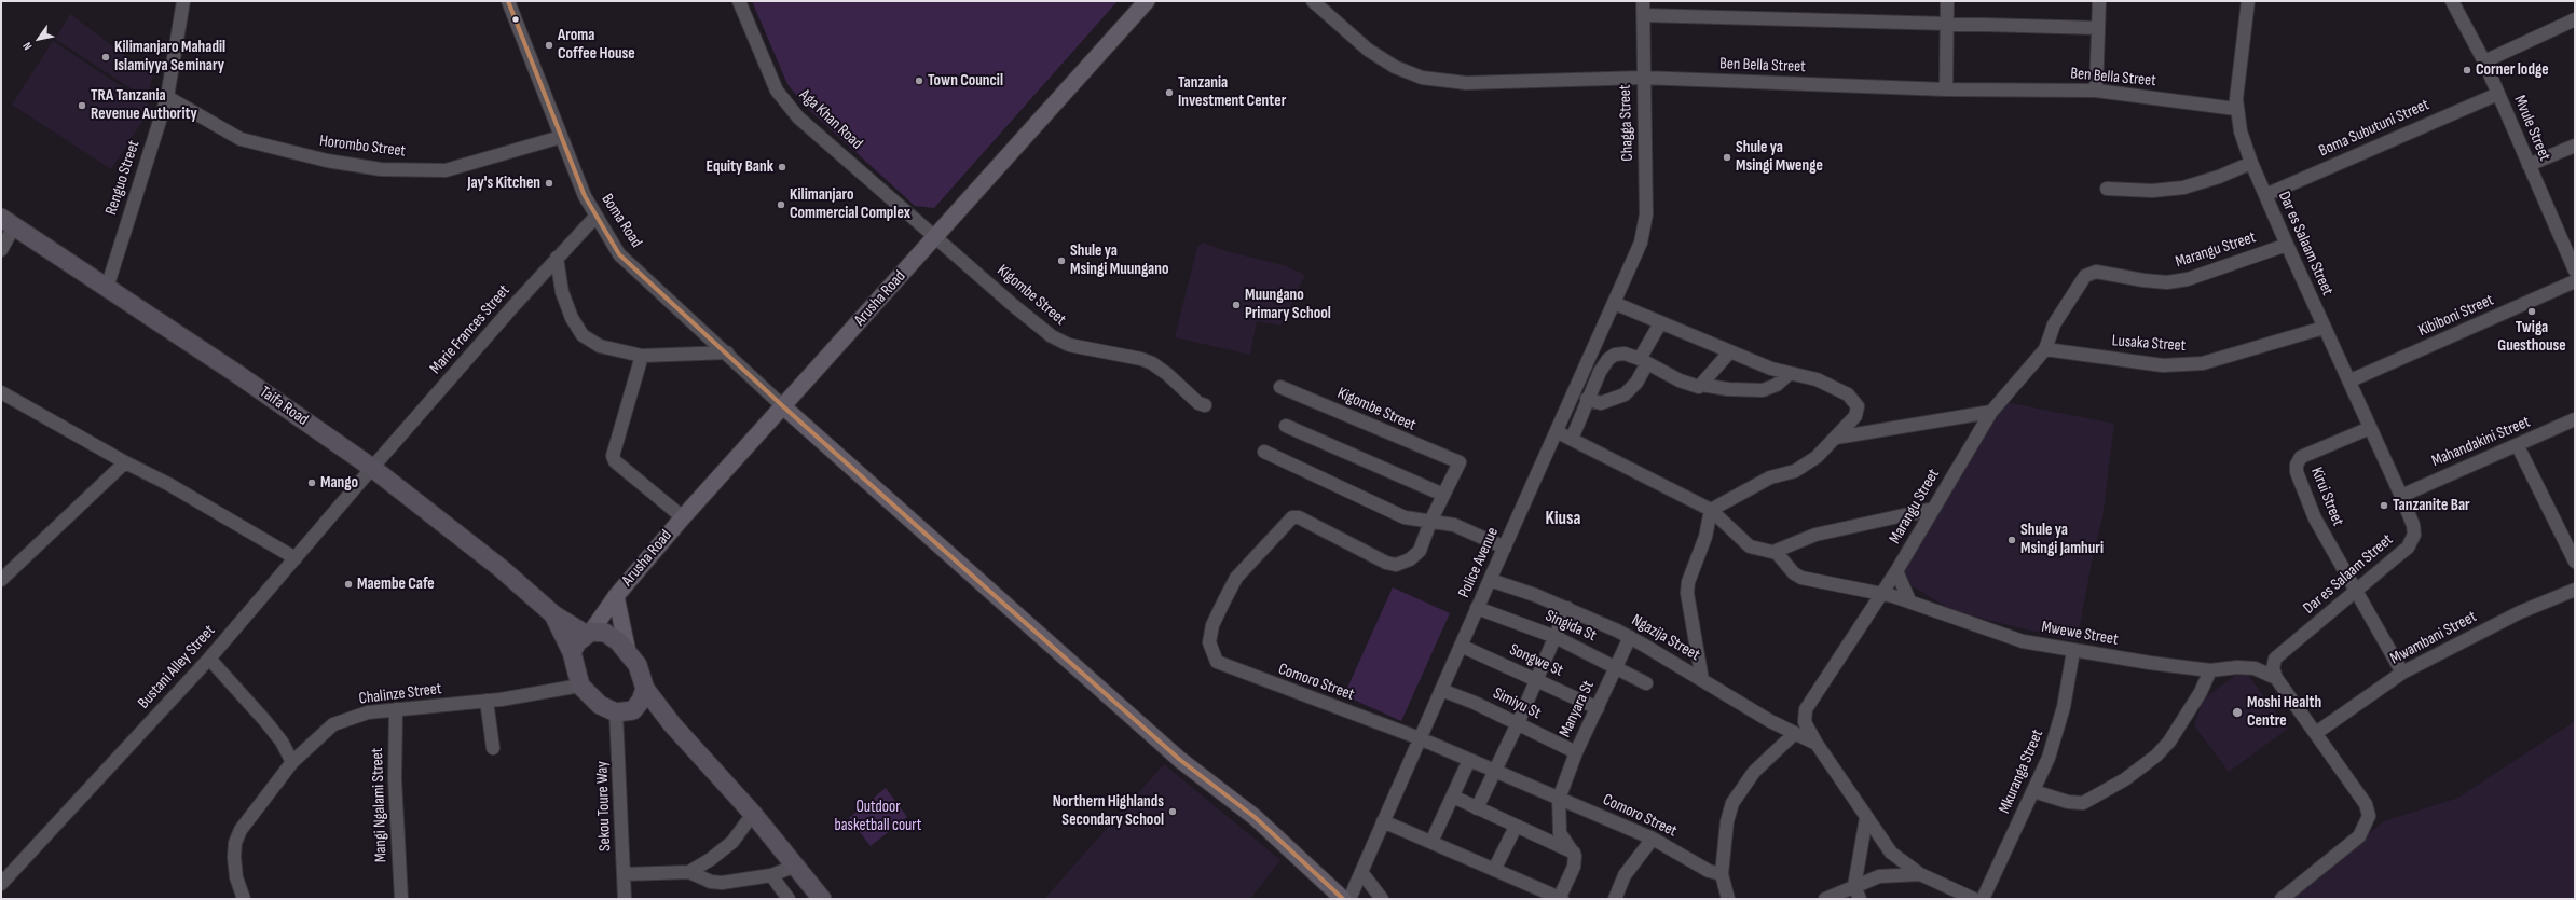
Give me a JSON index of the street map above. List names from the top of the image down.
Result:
{
  "streets": {
    "highway": ["Taifa Road"],
    "main road": ["Arusha Road"],
    "street": [
      "Ben Bella Street",
      "Aga Khan Road",
      "Chagga Street",
      "Boma Subutuni Street",
      "Mvule Street",
      "Horombo Street",
      "Renguo Street",
      "Boma Road",
      "Dar es Salaam Street",
      "Marangu Street",
      "Kigombe Street",
      "Kibiboni Street",
      "Marie Frances Street",
      "Lusaka Street",
      "Mahandakini Street",
      "Kirui Street",
      "Police Avenue",
      "Singida St",
      "Mwewe Street",
      "Ngazija Street",
      "Mwambani Street",
      "Songwe St",
      "Bustani Alley Street",
      "Comoro Street",
      "Chalinze Street",
      "Simiyu St",
      "Manyara St",
      "Mkuranga Street",
      "Mangi Ngalami Street",
      "Sekou Toure Way"
    ]
  },
  "crossings": [
    ["Ben Bella Street", "Chagga Street"],
    ["Ben Bella Street", "Dar es Salaam Street"],
    ["Aga Khan Road", "Kigombe Street"],
    ["Aga Khan Road", "Arusha Road"],
    ["Chagga Street", "Police Avenue"],
    ["Boma Subutuni Street", "Mvule Street"],
    ["Boma Subutuni Street", "Dar es Salaam Street"],
    ["Mvule Street", "Kibiboni Street"],
    ["Horombo Street", "Renguo Street"],
    ["Horombo Street", "Boma Road"],
    ["Renguo Street", "Taifa Road"],
    ["Boma Road", "Arusha Road"],
    ["Boma Road", "Marie Frances Street"],
    ["Dar es Salaam Street", "Marangu Street"],
    ["Dar es Salaam Street", "Kibiboni Street"],
    ["Dar es Salaam Street", "Lusaka Street"],
    ["Dar es Salaam Street", "Mahandakini Street"],
    ["Dar es Salaam Street", "Kirui Street"],
    ["Dar es Salaam Street", "Mwewe Street"],
    ["Marangu Street", "Lusaka Street"],
    ["Marangu Street", "Mwewe Street"],
    ["Marangu Street", "Ngazija Street"],
    ["Kigombe Street", "Arusha Road"],
    ["Arusha Road", "Taifa Road"],
    ["Arusha Road", "Chalinze Street"],
    ["Arusha Road", "Sekou Toure Way"],
    ["Marie Frances Street", "Taifa Road"],
    ["Marie Frances Street", "Bustani Alley Street"],
    ["Taifa Road", "Bustani Alley Street"],
    ["Taifa Road", "Chalinze Street"],
    ["Taifa Road", "Sekou Toure Way"],
    ["Police Avenue", "Singida St"],
    ["Police Avenue", "Ngazija Street"],
    ["Police Avenue", "Songwe St"],
    ["Police Avenue", "Comoro Street"],
    ["Police Avenue", "Simiyu St"],
    ["Singida St", "Manyara St"],
    ["Mwewe Street", "Mkuranga Street"],
    ["Ngazija Street", "Manyara St"],
    ["Songwe St", "Manyara St"],
    ["Comoro Street", "Manyara St"],
    ["Chalinze Street", "Mangi Ngalami Street"],
    ["Chalinze Street", "Sekou Toure Way"],
    ["Simiyu St", "Manyara St"]
  ],
  "districts": ["Kiusa"],
  "parks": ["Outdoor basketball court"],
  "places": [
    "Aroma Coffee House",
    "Kilimanjaro Mahadil Islamiyya Seminary",
    "Corner lodge",
    "Town Council",
    "Tanzania Investment Center",
    "TRA Tanzania Revenue Authority",
    "Shule ya Msingi Mwenge",
    "Equity Bank",
    "Jay's Kitchen",
    "Kilimanjaro Commercial Complex",
    "Shule ya Msingi Muungano",
    "Muungano Primary School",
    "Twiga Guesthouse",
    "Mango",
    "Tanzanite Bar",
    "Shule ya Msingi Jamhuri",
    "Maembe Cafe",
    "Moshi Health Centre",
    "Northern Highlands Secondary School"
  ],
  "north": "bottom left"
}
